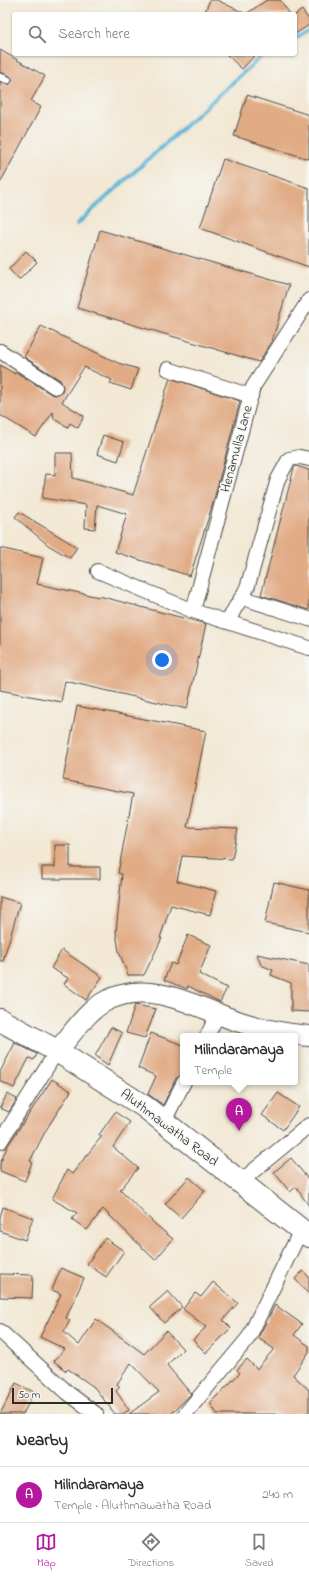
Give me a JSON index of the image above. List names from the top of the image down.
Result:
{
  "streets": {
    "main road": ["Aluthmawatha Road"],
    "street": ["Henamulla Lane"]
  },
  "scale_bar": "50 m",
  "page": {
    "search": "Search here",
    "popup": ["Milindaramaya", "Temple"],
    "pins": "A",
    "scale": "50 m",
    "heading": "Nearby",
    "list": [
      {
        "mark": "A",
        "name": "Milindaramaya",
        "note": "Temple · Aluthmawatha Road",
        "value": "240 m"
      }
    ],
    "nav": ["Map", "Directions", "Saved"]
  }
}
